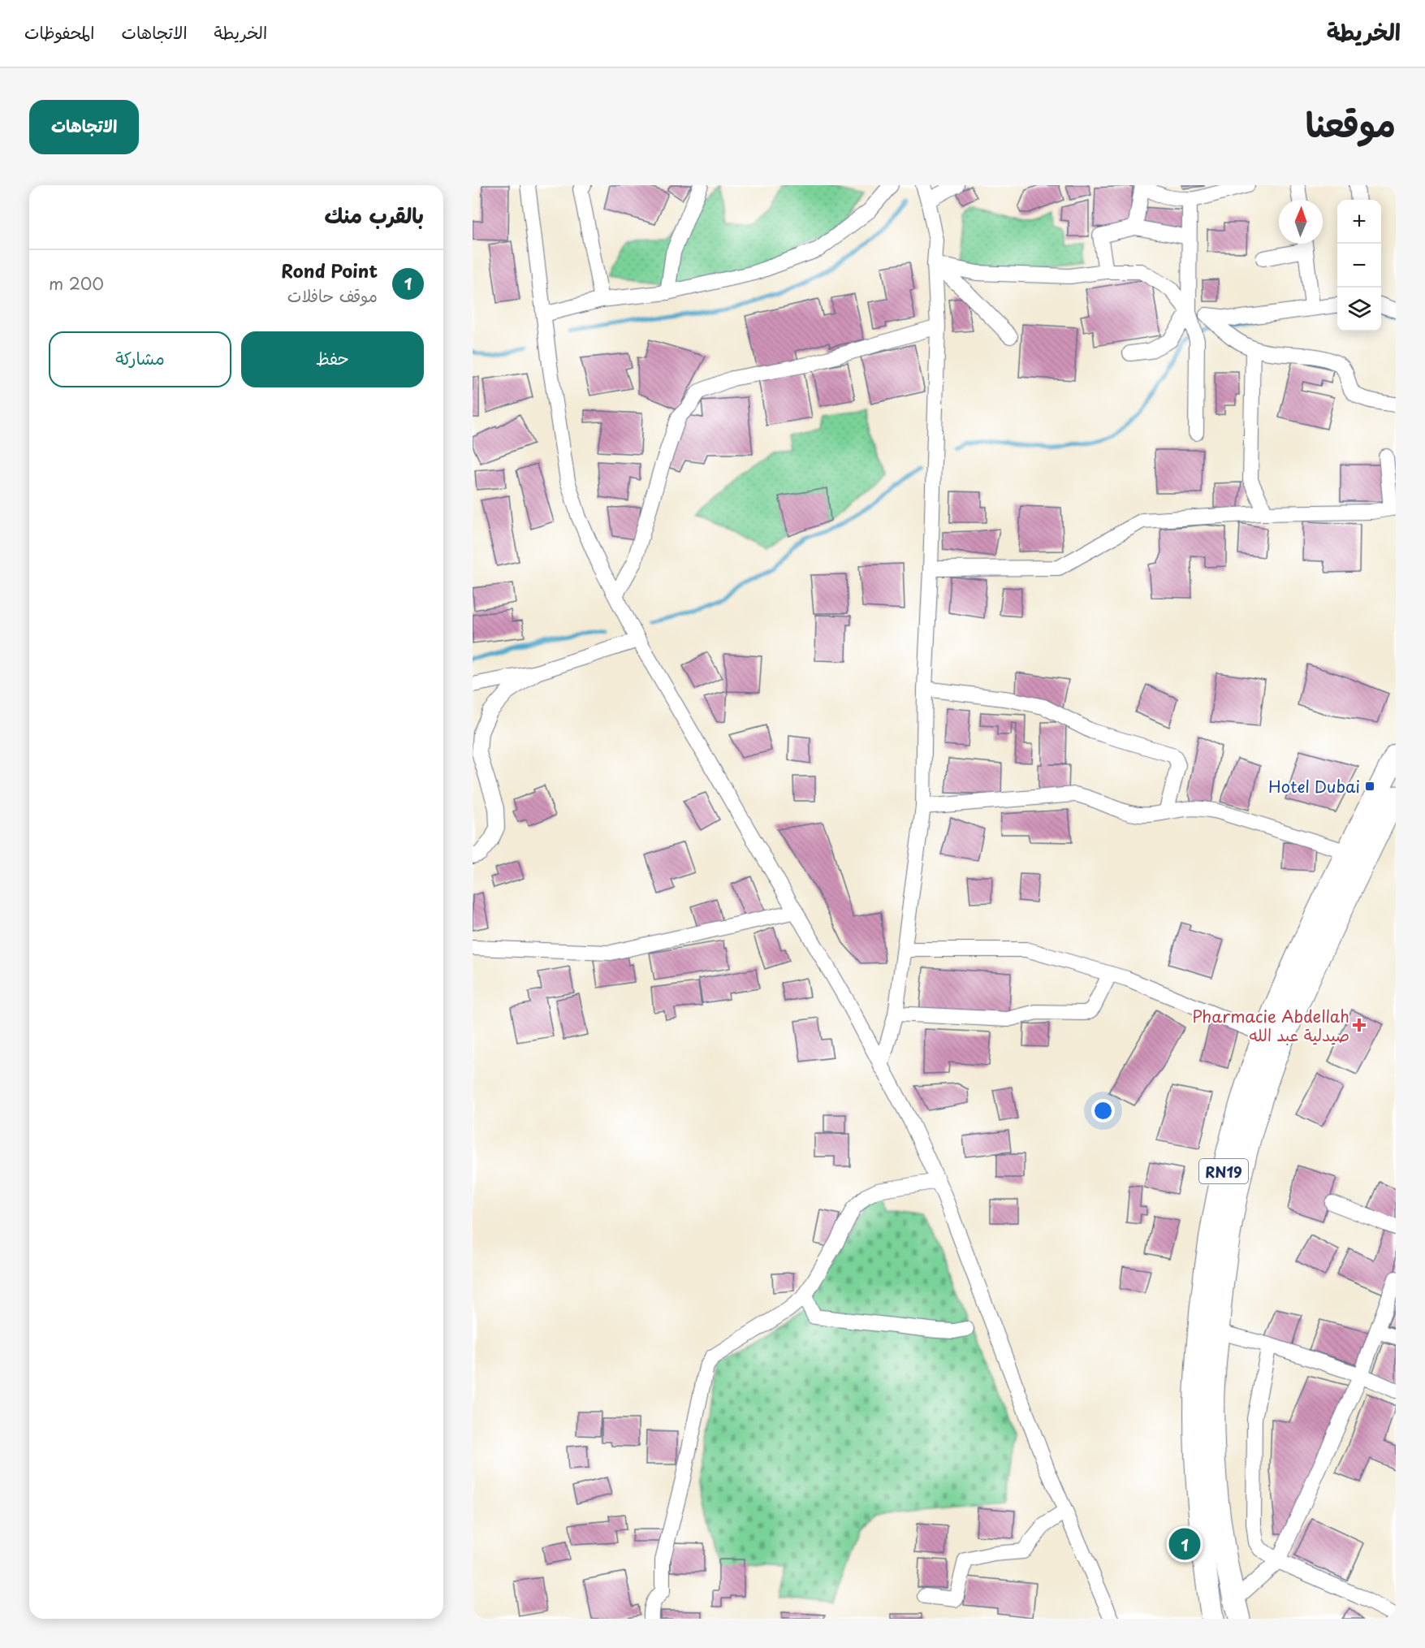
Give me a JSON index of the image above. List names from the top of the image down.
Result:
{
  "streets": {
    "highway": ["RN19"]
  },
  "places": {
    "transit": ["Hotel Dubai"],
    "health": ["Pharmacie Abdellah صيدلية عبد الله"]
  },
  "north": "top",
  "page": {
    "header": "الخريطة",
    "nav": ["الخريطة", "الاتجاهات", "المحفوظات"],
    "title": "موقعنا",
    "buttons": [
      "الاتجاهات",
      ["حفظ", "مشاركة"]
    ],
    "heading": "بالقرب منك",
    "map_buttons": ["+", "−"],
    "list": [
      {
        "mark": "1",
        "name": "Rond Point",
        "note": "موقف حافلات",
        "value": "200 m"
      }
    ],
    "pins": "1"
  }
}
